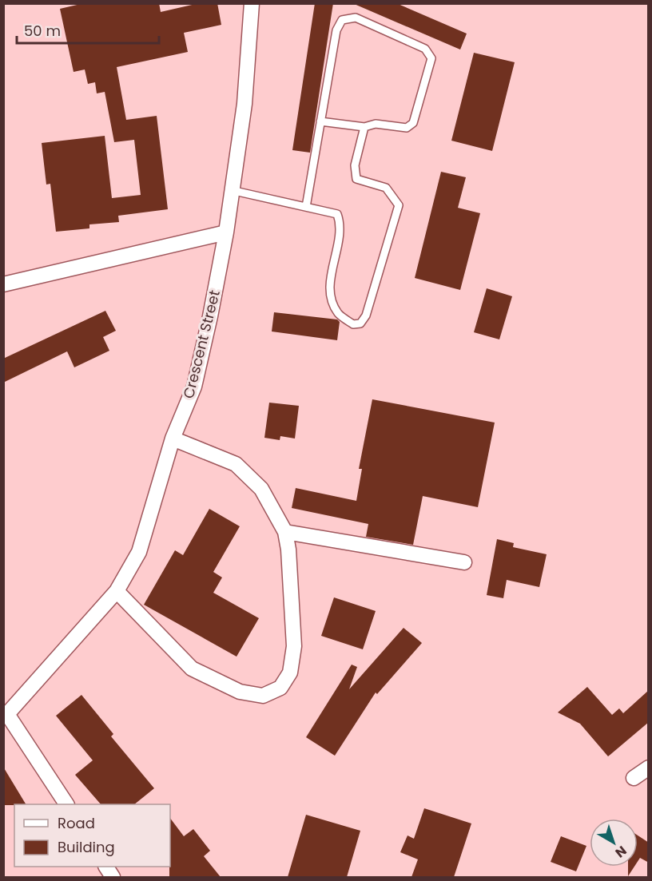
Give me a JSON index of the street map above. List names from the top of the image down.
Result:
{
  "streets": {
    "street": ["Crescent Street"]
  },
  "legend": ["Road", "Building"],
  "scale_bar": "50 m",
  "north": "bottom right"
}
